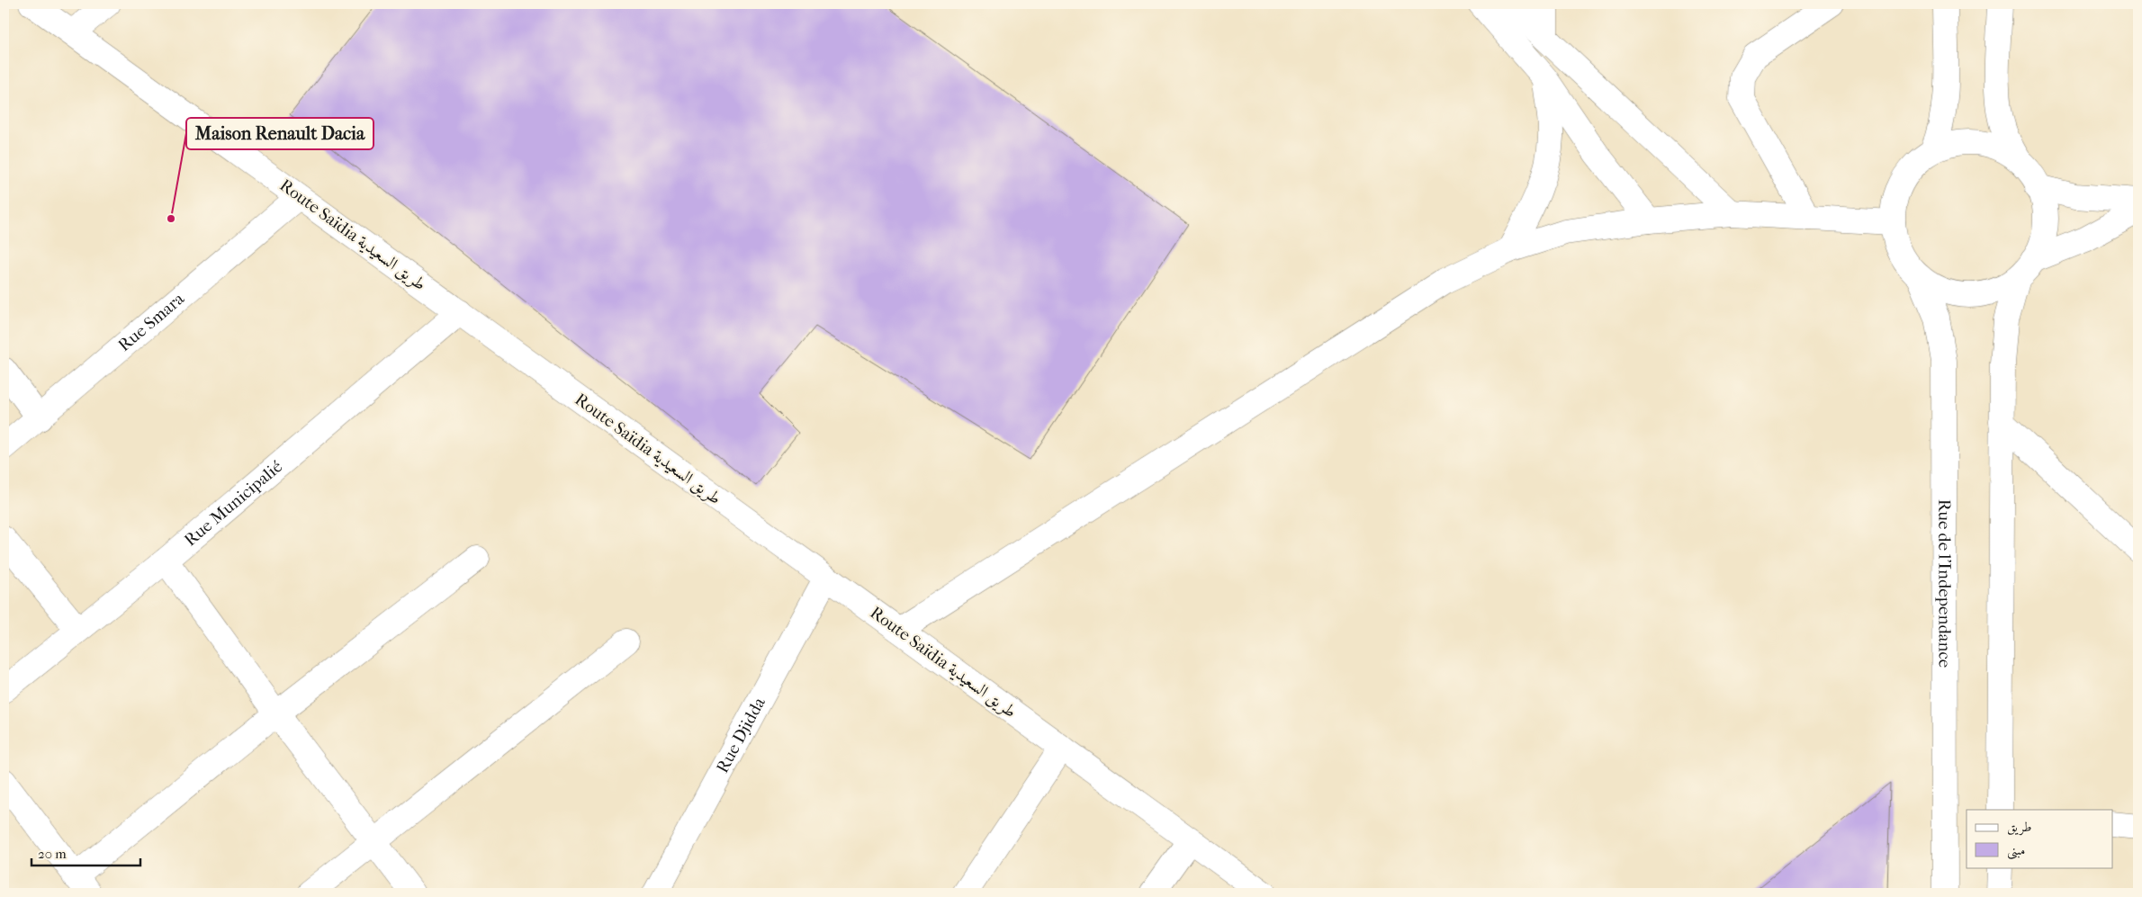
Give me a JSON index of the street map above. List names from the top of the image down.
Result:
{
  "streets": {
    "main road": [
      "Route Saïdia طريق السعيدية",
      "Rue Smara",
      "Rue Municipalié",
      "Rue de l'Independance",
      "Rue Djidda"
    ]
  },
  "crossings": [
    ["Route Saïdia طريق السعيدية", "Rue Smara"],
    ["Route Saïdia طريق السعيدية", "Rue Municipalié"],
    ["Route Saïdia طريق السعيدية", "Rue Djidda"]
  ],
  "places": ["Maison Renault Dacia"],
  "legend": ["طريق", "مبنى"],
  "scale_bar": "20 m"
}
